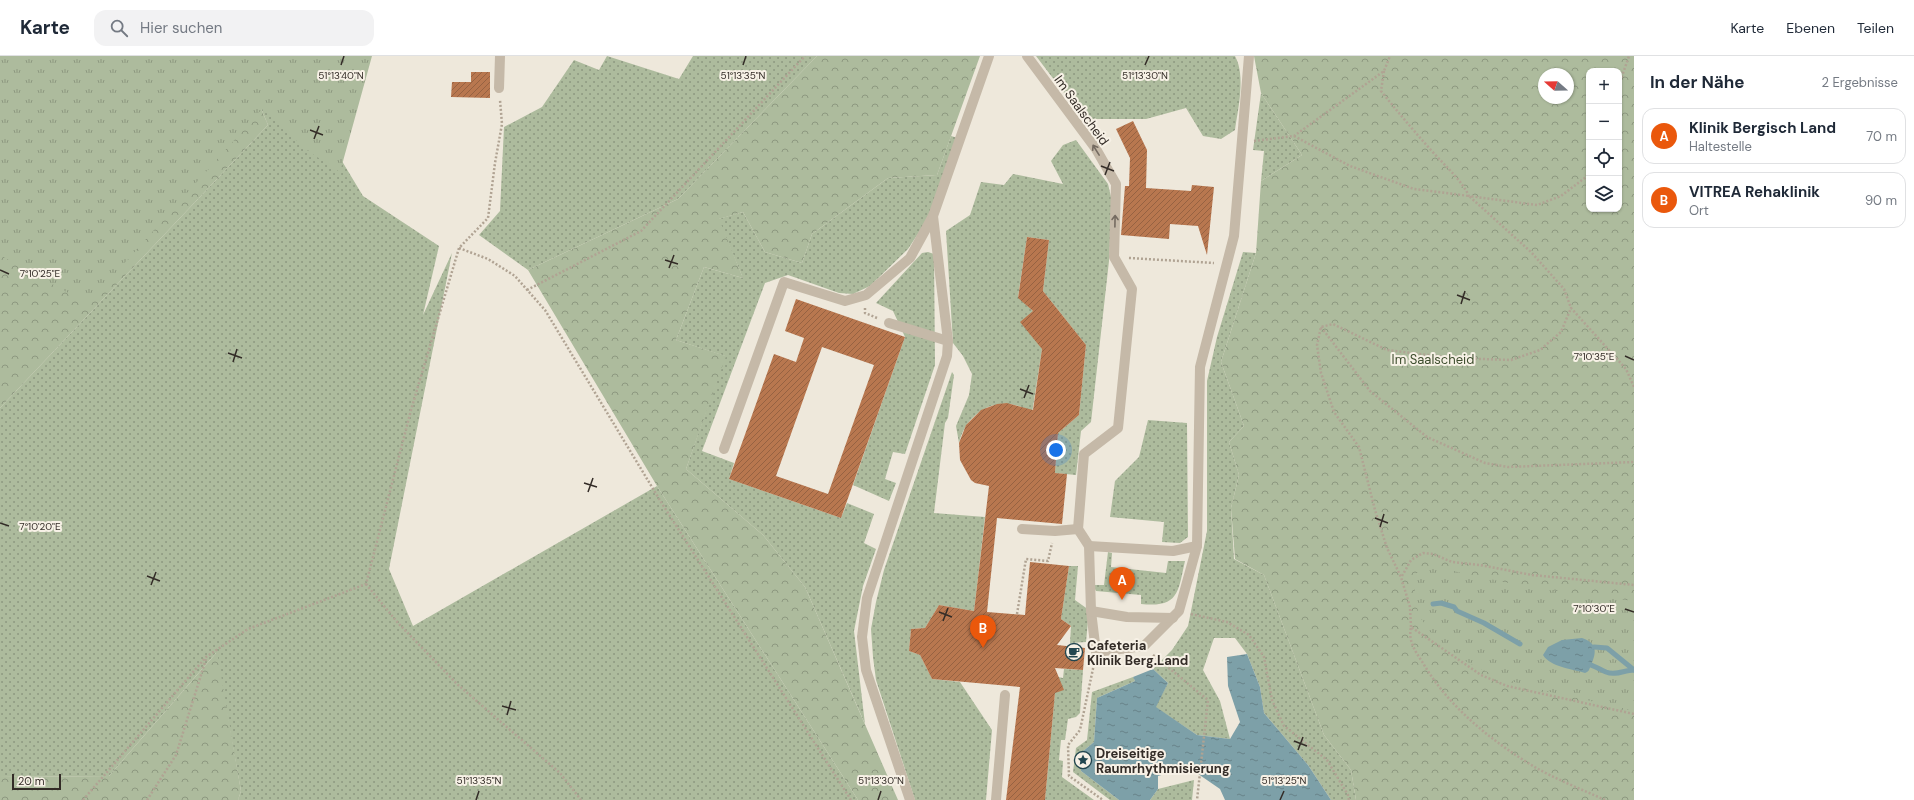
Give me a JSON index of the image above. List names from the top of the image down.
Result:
{
  "streets": {
    "street": ["Im Saalscheid"]
  },
  "parks": ["Im Saalscheid"],
  "places": {
    "cafe": ["Cafeteria Klinik Berg.Land"],
    "place": ["Dreiseitige Raumrhythmisierung"]
  },
  "scale_bar": "20 m",
  "north": "left",
  "page": {
    "header": "Karte",
    "search": "Hier suchen",
    "nav": ["Karte", "Ebenen", "Teilen"],
    "heading": ["In der Nähe", "2 Ergebnisse"],
    "map_buttons": ["+", "−"],
    "list": [
      {
        "mark": "A",
        "name": "Klinik Bergisch Land",
        "note": "Haltestelle",
        "value": "70 m"
      },
      {
        "mark": "B",
        "name": "VITREA Rehaklinik",
        "note": "Ort",
        "value": "90 m"
      }
    ],
    "pins": ["A", "B"],
    "scale": "20 m"
  },
  "coordinates": [
    "51°13'40\"N",
    "51°13'35\"N",
    "51°13'30\"N",
    "7°10'25\"E",
    "7°10'35\"E",
    "7°10'20\"E",
    "7°10'30\"E",
    "51°13'25\"N"
  ]
}
